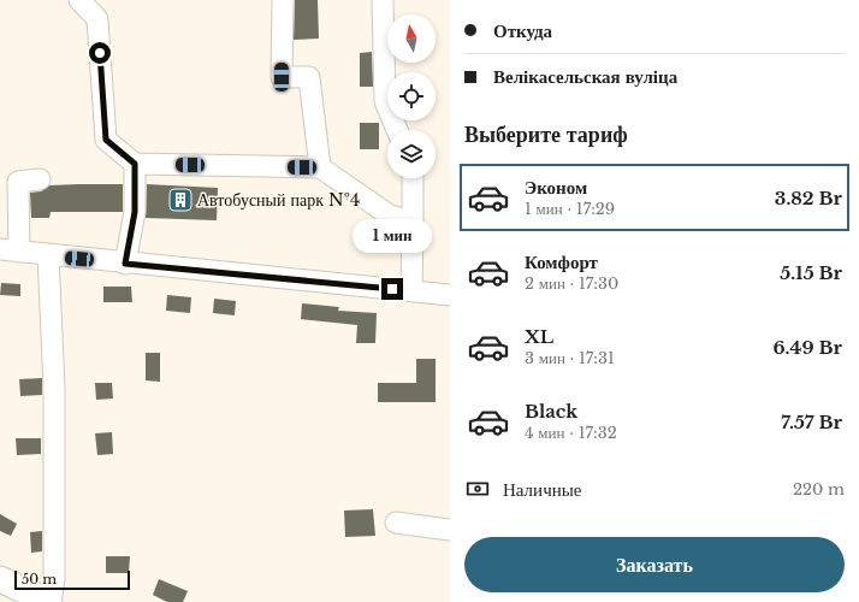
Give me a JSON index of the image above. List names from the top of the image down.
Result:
{
  "places": {
    "building": ["Автобусный парк №4"]
  },
  "scale_bar": "50 m",
  "north": "top",
  "page": {
    "banner": ["Откуда", "Велікасельская вуліца"],
    "heading": "Выберите тариф",
    "list": [
      {
        "name": "Эконом",
        "note": "1 мин · 17:29",
        "value": "3.82 Br"
      },
      {
        "name": "Комфорт",
        "note": "2 мин · 17:30",
        "value": "5.15 Br"
      },
      {
        "name": "XL",
        "note": "3 мин · 17:31",
        "value": "6.49 Br"
      },
      {
        "name": "Black",
        "note": "4 мин · 17:32",
        "value": "7.57 Br"
      }
    ],
    "bubble": "1 мин",
    "pay": ["Наличные", "220 m"],
    "buttons": "Заказать",
    "scale": "50 m"
  }
}
